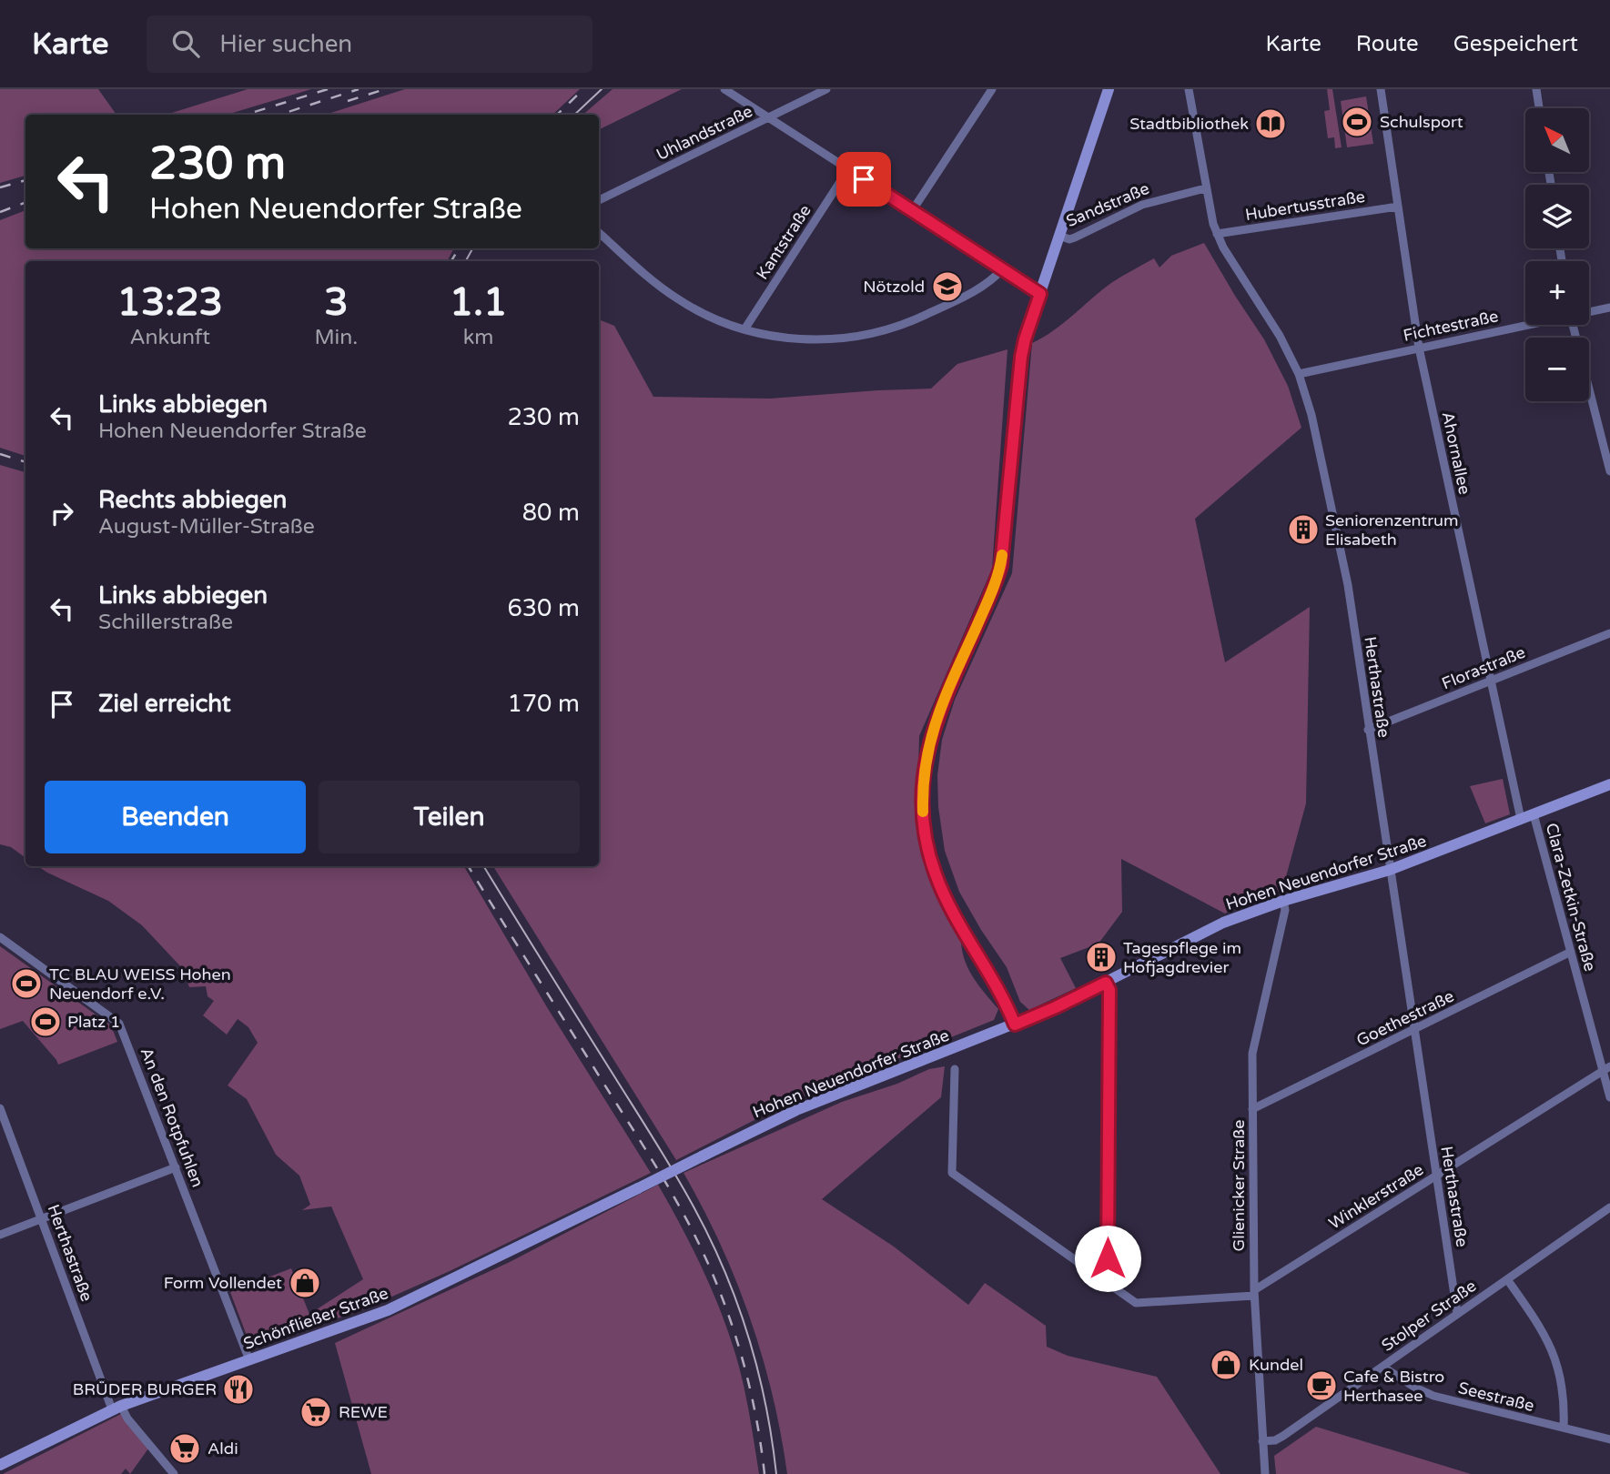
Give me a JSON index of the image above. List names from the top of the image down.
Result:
{
  "streets": {
    "main road": ["Hohen Neuendorfer Straße", "Schönfließer Straße"],
    "street": [
      "Uhlandstraße",
      "Sandstraße",
      "Hubertusstraße",
      "Kantstraße",
      "Fichtestraße",
      "Ahornallee",
      "Florastraße",
      "Herthastraße",
      "Clara-Zetkin-Straße",
      "Goethestraße",
      "An den Rotpfuhlen",
      "Glienicker Straße",
      "Winklerstraße",
      "Stolper Straße",
      "Seestraße"
    ]
  },
  "crossings": [
    ["Sandstraße", "Herthastraße"],
    ["Hubertusstraße", "Ahornallee"],
    ["Hubertusstraße", "Herthastraße"],
    ["Fichtestraße", "Ahornallee"],
    ["Fichtestraße", "Herthastraße"],
    ["Ahornallee", "Florastraße"],
    ["Ahornallee", "Hohen Neuendorfer Straße"],
    ["Florastraße", "Herthastraße"],
    ["Herthastraße", "Hohen Neuendorfer Straße"],
    ["Herthastraße", "Goethestraße"],
    ["Herthastraße", "Winklerstraße"],
    ["Herthastraße", "Stolper Straße"],
    ["Herthastraße", "Schönfließer Straße"],
    ["Hohen Neuendorfer Straße", "Clara-Zetkin-Straße"],
    ["Hohen Neuendorfer Straße", "Glienicker Straße"],
    ["Hohen Neuendorfer Straße", "Schönfließer Straße"],
    ["Clara-Zetkin-Straße", "Goethestraße"],
    ["Clara-Zetkin-Straße", "Winklerstraße"],
    ["Goethestraße", "Glienicker Straße"],
    ["An den Rotpfuhlen", "Schönfließer Straße"],
    ["Glienicker Straße", "Winklerstraße"],
    ["Glienicker Straße", "Stolper Straße"],
    ["Stolper Straße", "Seestraße"]
  ],
  "places": {
    "sports": ["Schulsport", "TC BLAU WEISS Hohen Neuendorf e.V.", "Platz 1"],
    "library": ["Stadtbibliothek"],
    "school or university": ["Nötzold"],
    "building": ["Seniorenzentrum Elisabeth", "Tagespflege im Hofjagdrevier"],
    "shop": ["Form Vollendet", "Kundel"],
    "cafe": ["Cafe & Bistro Herthasee"],
    "restaurant": ["BRÜDER BURGER"],
    "supermarket": ["REWE", "Aldi"]
  },
  "north": "top left",
  "page": {
    "header": "Karte",
    "search": "Hier suchen",
    "nav": ["Karte", "Route", "Gespeichert"],
    "map_buttons": ["+", "−"],
    "turn": ["230 m", "Hohen Neuendorfer Straße"],
    "eta": [
      "13:23",
      "Ankunft",
      "3",
      "Min.",
      "1.1",
      "km"
    ],
    "list": [
      {
        "name": "Links abbiegen",
        "note": "Hohen Neuendorfer Straße",
        "value": "230 m"
      },
      {
        "name": "Rechts abbiegen",
        "note": "August-Müller-Straße",
        "value": "80 m"
      },
      {
        "name": "Links abbiegen",
        "note": "Schillerstraße",
        "value": "630 m"
      },
      {
        "name": "Ziel erreicht",
        "value": "170 m"
      }
    ],
    "buttons": ["Beenden", "Teilen"]
  }
}
